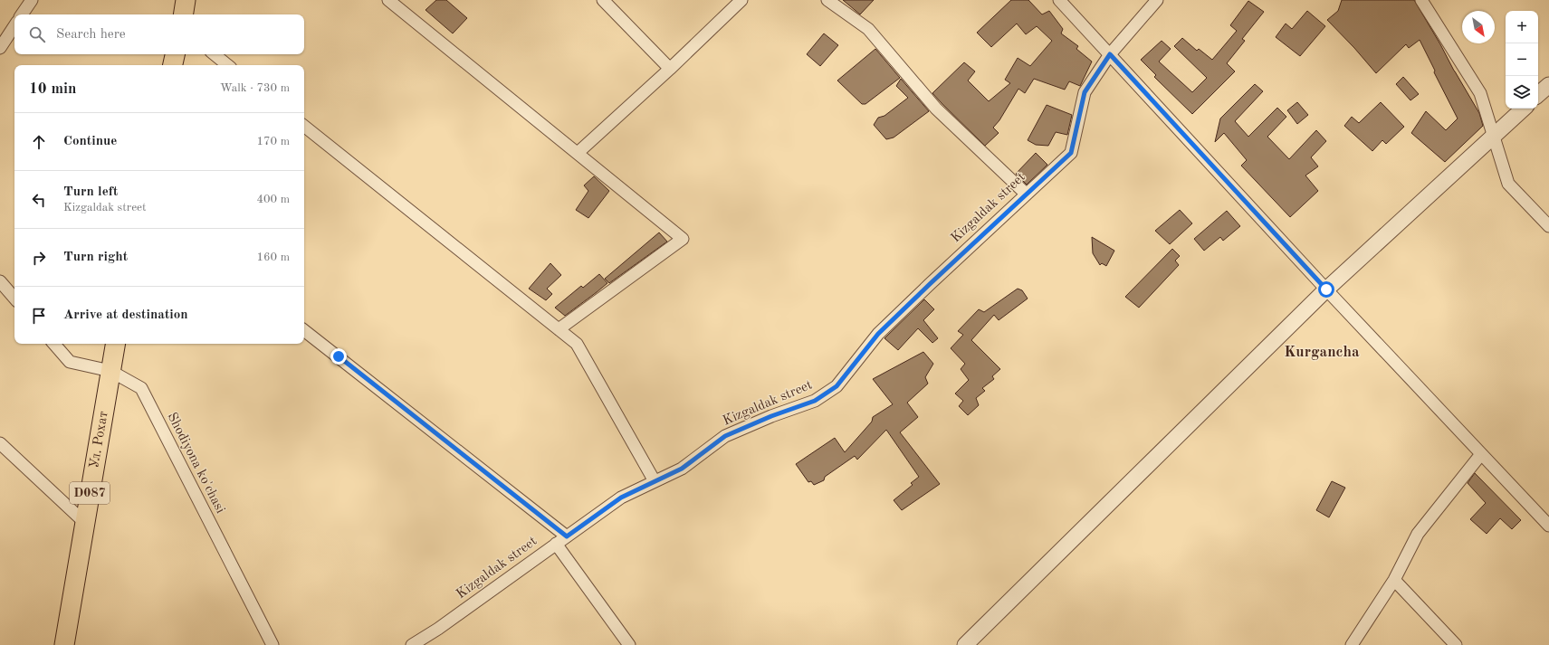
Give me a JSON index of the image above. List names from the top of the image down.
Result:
{
  "streets": {
    "main road": ["Ул. Рохат", "D087"],
    "street": ["Kizgaldak street", "Shodiyona ko'chasi"]
  },
  "crossings": [
    ["Ул. Рохат", "Shodiyona ko'chasi"]
  ],
  "districts": ["Kurgancha"],
  "north": "bottom right",
  "page": {
    "map_buttons": ["+", "−"],
    "search": "Search here",
    "heading": ["10 min", "Walk · 730 m"],
    "list": [
      ["Continue", "170 m"],
      ["Turn left", "Kizgaldak street", "400 m"],
      ["Turn right", "160 m"],
      "Arrive at destination"
    ]
  }
}
